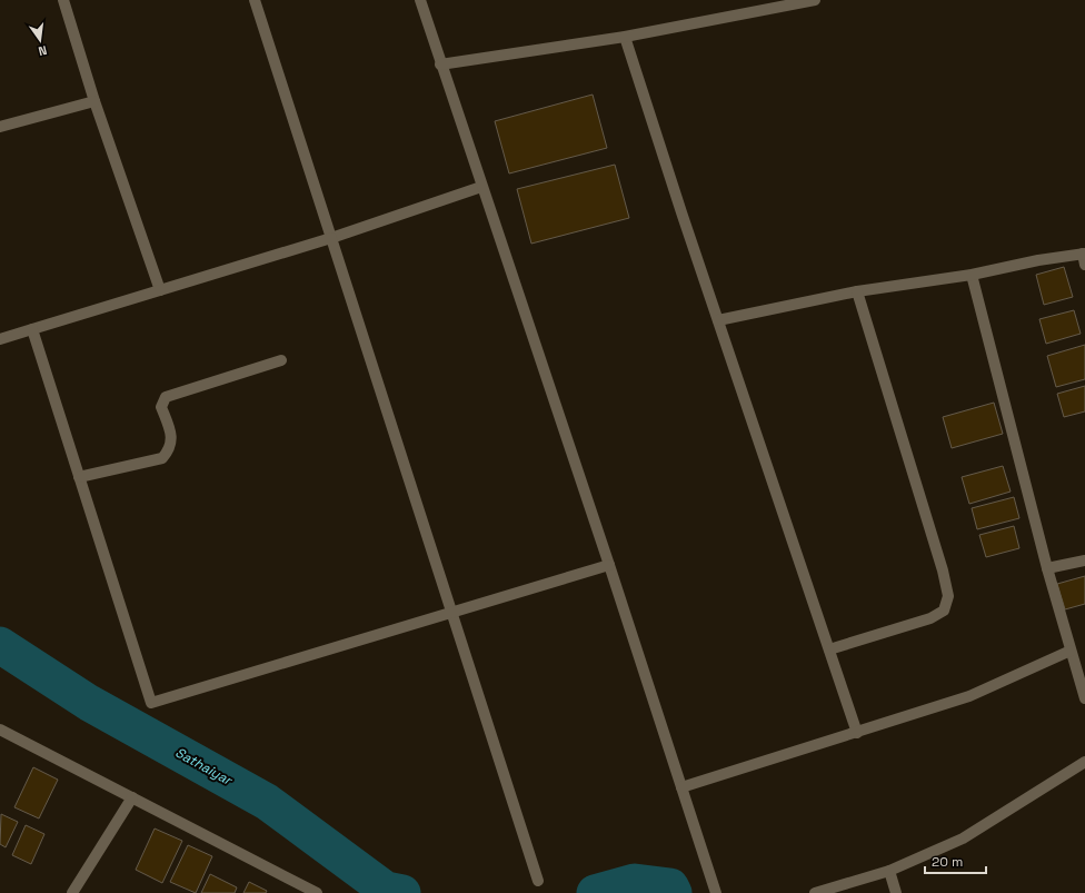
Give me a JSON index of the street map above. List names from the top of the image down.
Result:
{
  "water": ["Sathaiyar"],
  "scale_bar": "20 m",
  "north": "bottom"
}
